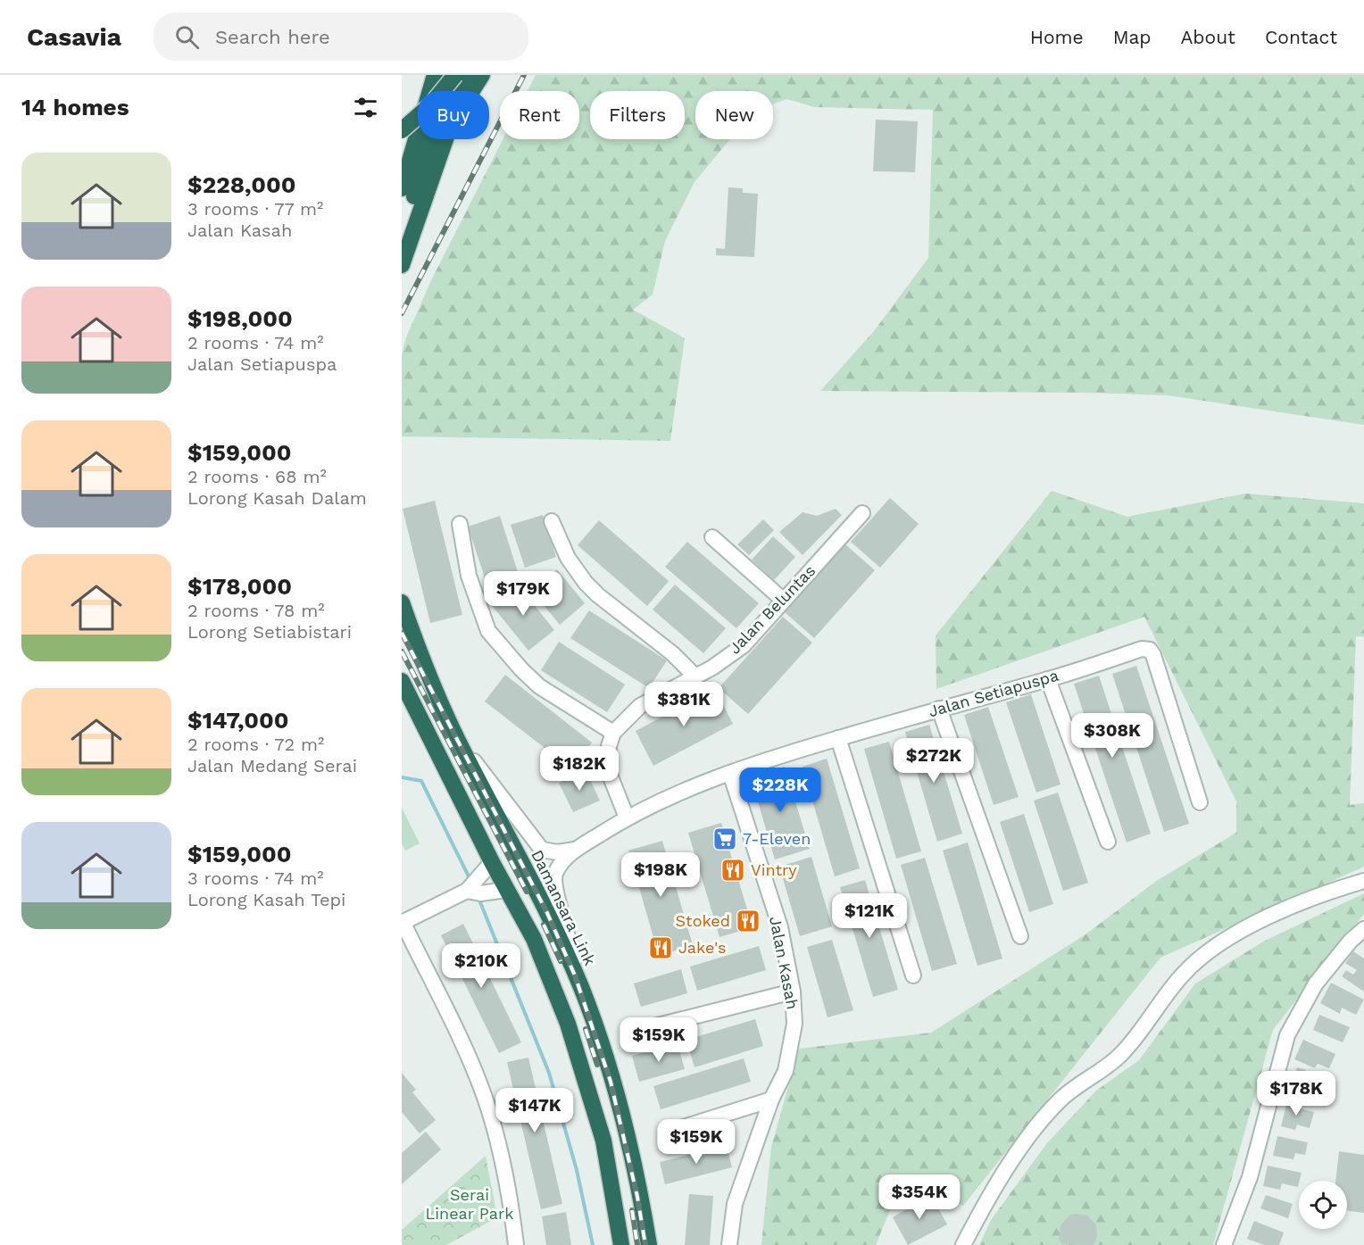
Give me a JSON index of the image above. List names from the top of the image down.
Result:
{
  "streets": {
    "highway": ["Damansara Link"],
    "street": ["Jalan Beluntas", "Jalan Setiapuspa", "Jalan Kasah"]
  },
  "crossings": [
    ["Jalan Setiapuspa", "Damansara Link"],
    ["Jalan Setiapuspa", "Jalan Kasah"]
  ],
  "parks": ["Serai Linear Park"],
  "places": {
    "supermarket": ["7-Eleven"],
    "restaurant": ["Vintry", "Stoked", "Jake's"]
  },
  "page": {
    "header": "Casavia",
    "search": "Search here",
    "nav": [
      "Home",
      "Map",
      "About",
      "Contact"
    ],
    "heading": "14 homes",
    "chip": [
      "Buy",
      "Rent",
      "Filters",
      "New"
    ],
    "list": [
      {
        "name": "$228,000",
        "note": "3 rooms · 77 m² · Jalan Kasah"
      },
      {
        "name": "$198,000",
        "note": "2 rooms · 74 m² · Jalan Setiapuspa"
      },
      {
        "name": "$159,000",
        "note": "2 rooms · 68 m² · Lorong Kasah Dalam"
      },
      {
        "name": "$178,000",
        "note": "2 rooms · 78 m² · Lorong Setiabistari"
      },
      {
        "name": "$147,000",
        "note": "2 rooms · 72 m² · Jalan Medang Serai"
      },
      {
        "name": "$159,000",
        "note": "3 rooms · 74 m² · Lorong Kasah Tepi"
      }
    ],
    "price": [
      "$179K",
      "$381K",
      "$308K",
      "$272K",
      "$182K",
      "$228K",
      "$198K",
      "$121K",
      "$210K",
      "$159K",
      "$178K",
      "$147K",
      "$159K",
      "$354K"
    ]
  }
}
